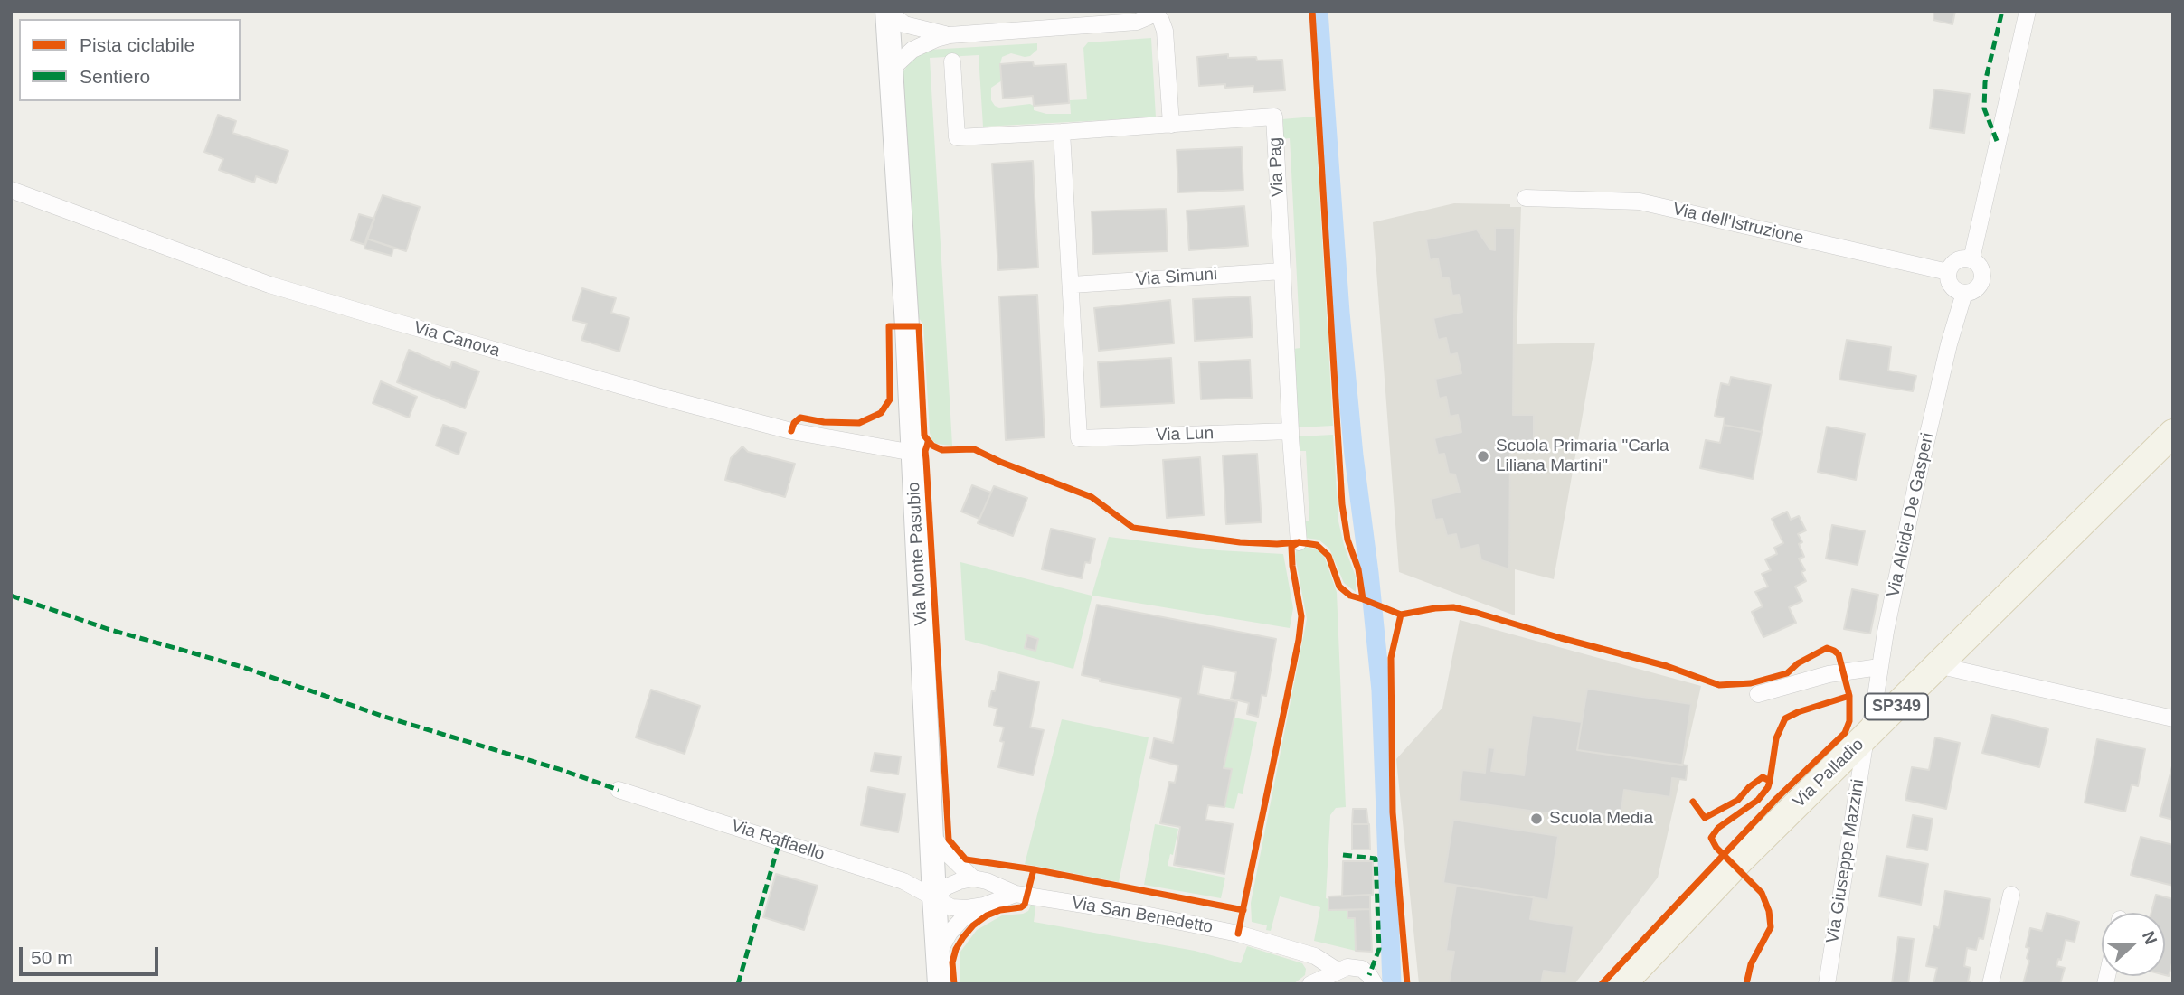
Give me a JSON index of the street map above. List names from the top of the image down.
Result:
{
  "streets": {
    "main road": ["Via Monte Pasubio", "SP349", "Via Palladio"],
    "street": [
      "Via Pag",
      "Via dell'Istruzione",
      "Via Simuni",
      "Via Canova",
      "Via Lun",
      "Via Alcide De Gasperi",
      "Via Raffaello",
      "Via Giuseppe Mazzini",
      "Via San Benedetto"
    ]
  },
  "crossings": [
    ["Via Pag", "Via Simuni"],
    ["Via Pag", "Via Lun"],
    ["Via dell'Istruzione", "Via Alcide De Gasperi"],
    ["Via Simuni", "Via Lun"],
    ["Via Canova", "Via Monte Pasubio"],
    ["Via Alcide De Gasperi", "Via Palladio"],
    ["Via Alcide De Gasperi", "Via Giuseppe Mazzini"],
    ["Via Monte Pasubio", "Via Raffaello"],
    ["Via Monte Pasubio", "Via San Benedetto"],
    ["Via Palladio", "Via Giuseppe Mazzini"],
    ["Via Raffaello", "Via San Benedetto"]
  ],
  "places": ["Scuola Primaria \"Carla Liliana Martini\"", "Scuola Media"],
  "legend": ["Pista ciclabile", "Sentiero"],
  "scale_bar": "50 m",
  "north": "right"
}
